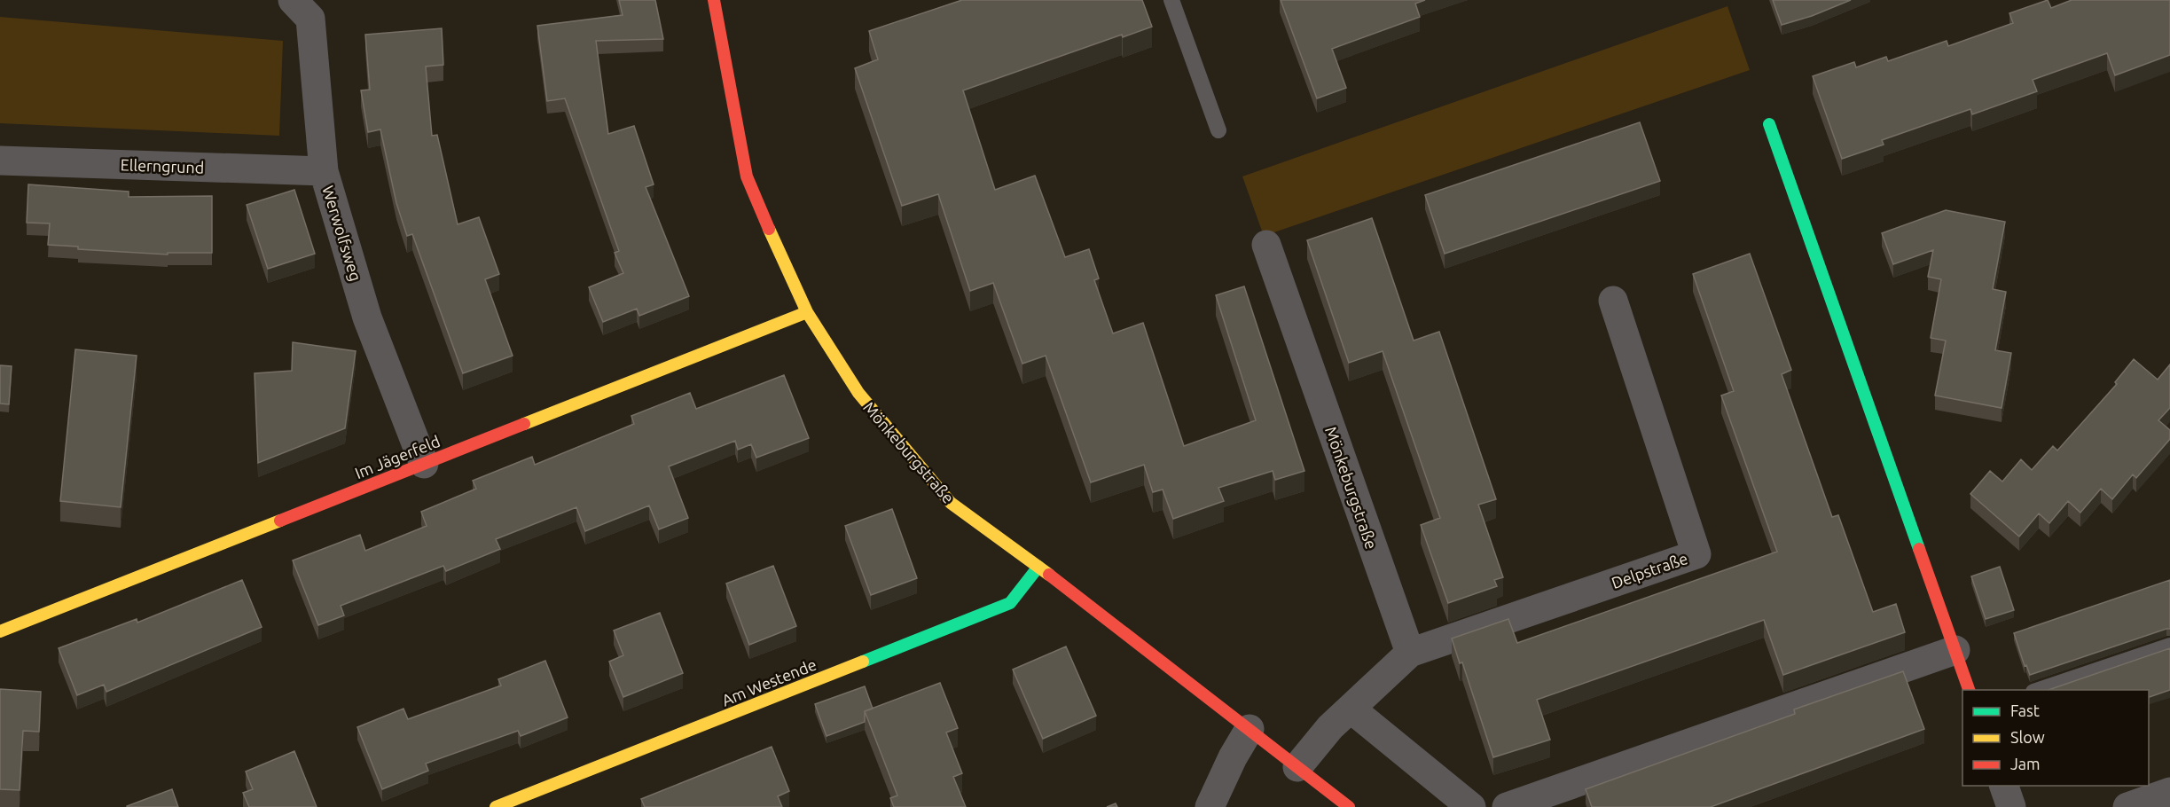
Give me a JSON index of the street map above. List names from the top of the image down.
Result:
{
  "streets": {
    "street": [
      "Ellerngrund",
      "Werwolfsweg",
      "Mönkeburgstraße",
      "Im Jägerfeld",
      "Delpstraße",
      "Am Westende"
    ]
  },
  "crossings": [
    ["Ellerngrund", "Werwolfsweg"],
    ["Werwolfsweg", "Im Jägerfeld"],
    ["Mönkeburgstraße", "Im Jägerfeld"],
    ["Mönkeburgstraße", "Delpstraße"],
    ["Mönkeburgstraße", "Am Westende"]
  ],
  "legend": ["Fast", "Slow", "Jam"]
}
